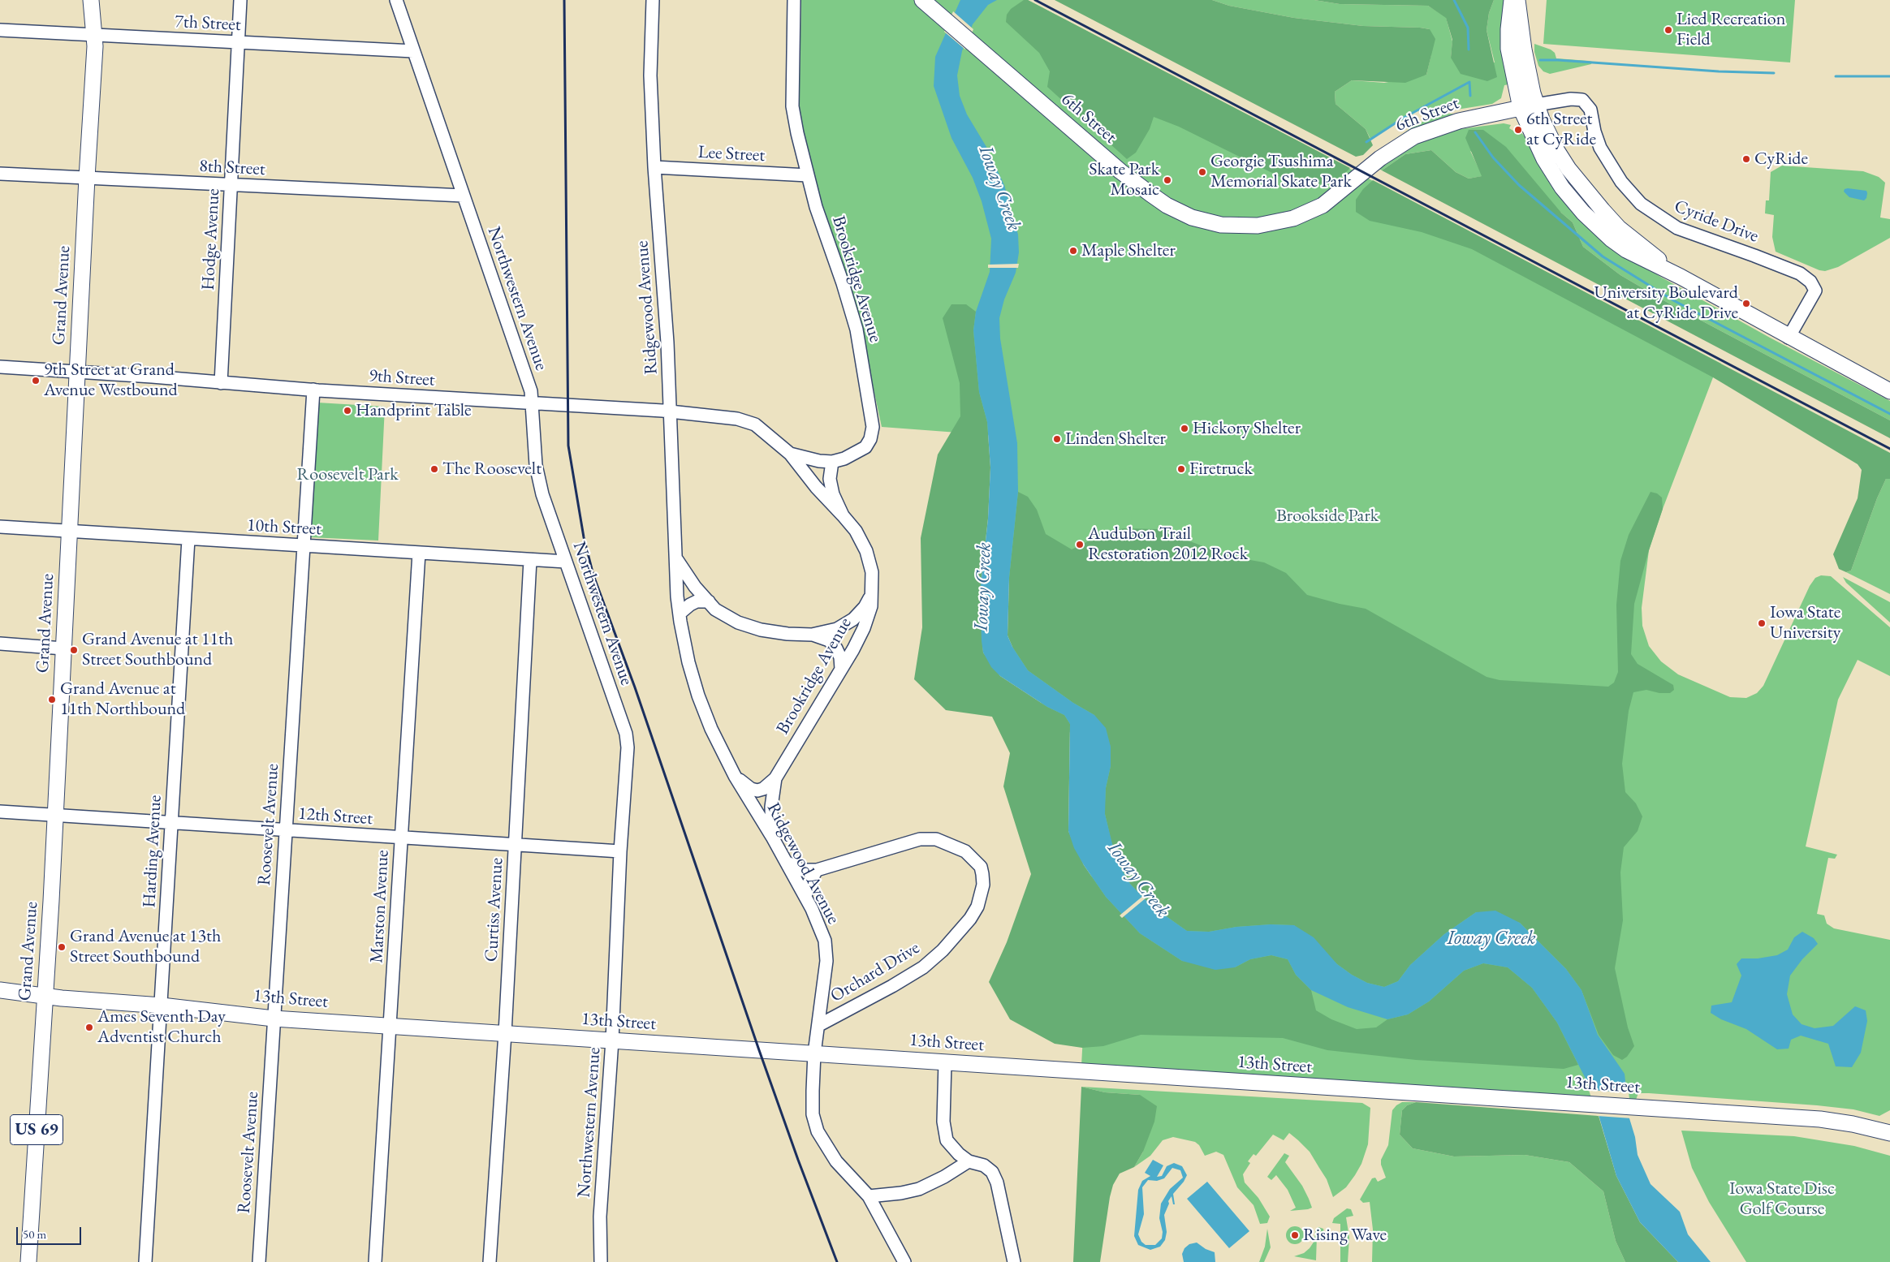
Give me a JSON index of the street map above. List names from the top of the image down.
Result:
{
  "streets": {
    "main road": [
      "6th Street",
      "Grand Avenue",
      "13th Street",
      "US 69"
    ],
    "street": [
      "7th Street",
      "Lee Street",
      "8th Street",
      "Cyride Drive",
      "Hodge Avenue",
      "Brookridge Avenue",
      "Northwestern Avenue",
      "Ridgewood Avenue",
      "9th Street",
      "10th Street",
      "12th Street",
      "Roosevelt Avenue",
      "Harding Avenue",
      "Marston Avenue",
      "Curtiss Avenue",
      "Orchard Drive"
    ]
  },
  "crossings": [
    ["7th Street", "Hodge Avenue"],
    ["7th Street", "Grand Avenue"],
    ["7th Street", "Northwestern Avenue"],
    ["6th Street", "Cyride Drive"],
    ["Lee Street", "Brookridge Avenue"],
    ["Lee Street", "Ridgewood Avenue"],
    ["8th Street", "Hodge Avenue"],
    ["8th Street", "Grand Avenue"],
    ["8th Street", "Northwestern Avenue"],
    ["Hodge Avenue", "9th Street"],
    ["Brookridge Avenue", "Ridgewood Avenue"],
    ["Brookridge Avenue", "9th Street"],
    ["Grand Avenue", "9th Street"],
    ["Grand Avenue", "10th Street"],
    ["Grand Avenue", "12th Street"],
    ["Grand Avenue", "13th Street"],
    ["Northwestern Avenue", "9th Street"],
    ["Northwestern Avenue", "10th Street"],
    ["Northwestern Avenue", "12th Street"],
    ["Northwestern Avenue", "13th Street"],
    ["Ridgewood Avenue", "9th Street"],
    ["Ridgewood Avenue", "Orchard Drive"],
    ["Ridgewood Avenue", "13th Street"],
    ["9th Street", "Roosevelt Avenue"],
    ["10th Street", "Roosevelt Avenue"],
    ["10th Street", "Harding Avenue"],
    ["10th Street", "Marston Avenue"],
    ["10th Street", "Curtiss Avenue"],
    ["12th Street", "Roosevelt Avenue"],
    ["12th Street", "Harding Avenue"],
    ["12th Street", "Marston Avenue"],
    ["12th Street", "Curtiss Avenue"],
    ["Roosevelt Avenue", "13th Street"],
    ["Harding Avenue", "13th Street"],
    ["Marston Avenue", "13th Street"],
    ["Curtiss Avenue", "13th Street"]
  ],
  "water": ["Ioway Creek"],
  "parks": ["Roosevelt Park", "Brookside Park", "Iowa State Disc Golf Course"],
  "places": [
    "Lied Recreation Field",
    "6th Street at CyRide",
    "CyRide",
    "Georgie Tsushima Memorial Skate Park",
    "Skate Park Mosaic",
    "Maple Shelter",
    "University Boulevard at CyRide Drive",
    "9th Street at Grand Avenue Westbound",
    "Handprint Table",
    "Hickory Shelter",
    "Linden Shelter",
    "The Roosevelt",
    "Firetruck",
    "Audubon Trail Restoration 2012 Rock",
    "Iowa State University",
    "Grand Avenue at 11th Street Southbound",
    "Grand Avenue at 11th Northbound",
    "Grand Avenue at 13th Street Southbound",
    "Ames Seventh Day Adventist Church",
    "Rising Wave"
  ],
  "scale_bar": "50 m"
}
